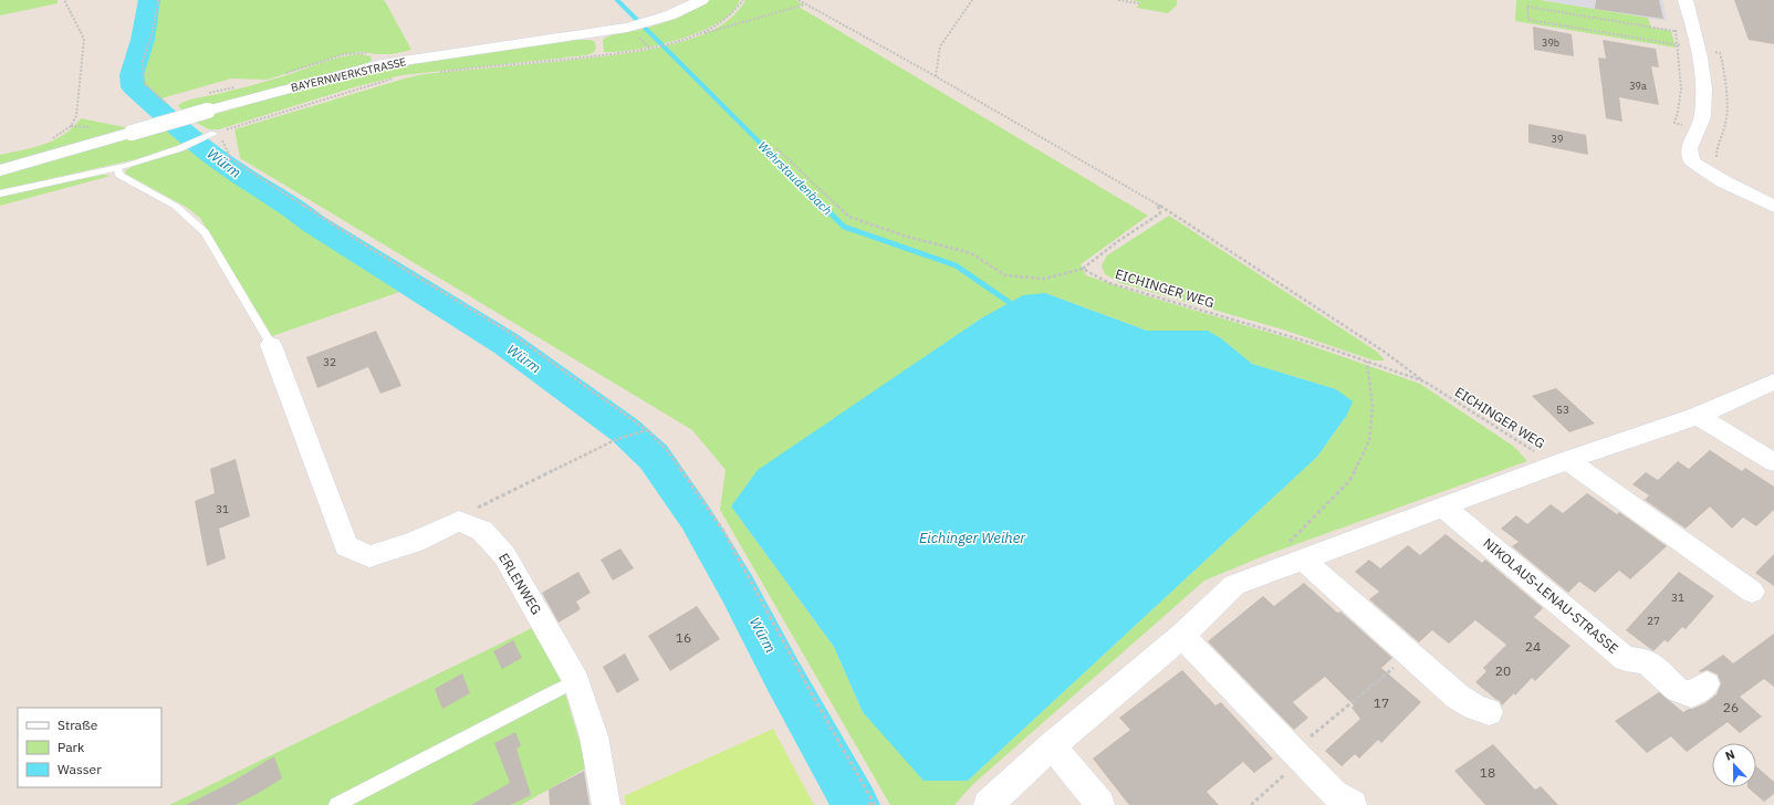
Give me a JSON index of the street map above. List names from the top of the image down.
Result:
{
  "streets": {
    "street": ["BAYERNWERKSTRASSE", "ERLENWEG", "NIKOLAUS-LENAU-STRASSE"],
    "path": ["EICHINGER WEG"]
  },
  "water": ["Würm", "Wehrstaudenbach", "Eichinger Weiher"],
  "house_numbers": [
    "39b",
    "39a",
    "39",
    "32",
    "53",
    "31",
    "31",
    "27",
    "16",
    "24",
    "20",
    "17",
    "26",
    "18"
  ],
  "legend": ["Straße", "Park", "Wasser"],
  "north": "top"
}
